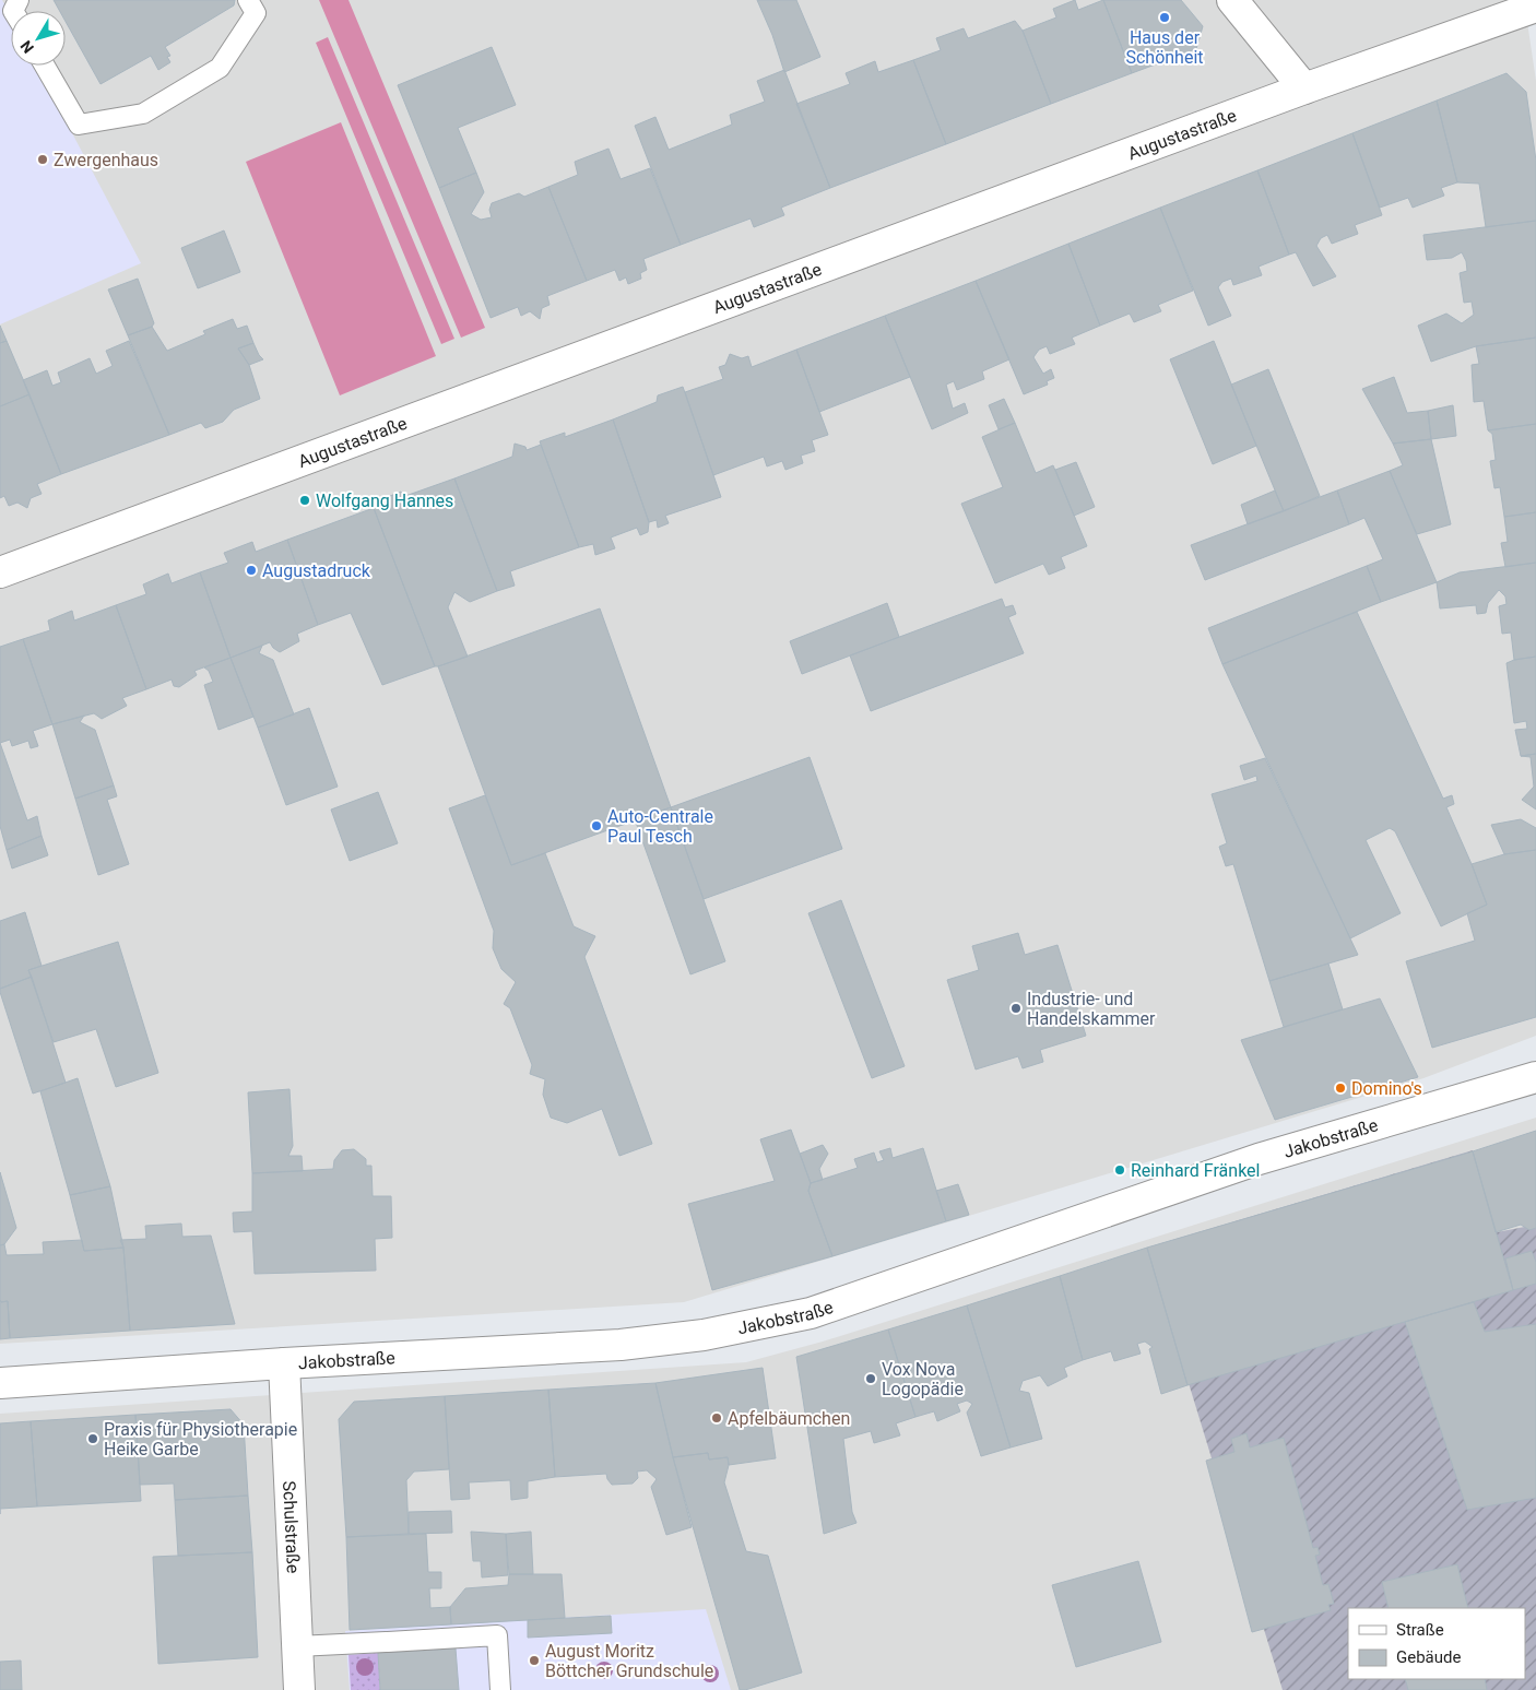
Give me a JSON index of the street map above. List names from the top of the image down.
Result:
{
  "streets": {
    "street": ["Augustastraße", "Jakobstraße", "Schulstraße"]
  },
  "crossings": [
    ["Jakobstraße", "Schulstraße"]
  ],
  "places": [
    "Haus der Schönheit",
    "Zwergenhaus",
    "Wolfgang Hannes",
    "Augustadruck",
    "Auto-Centrale Paul Tesch",
    "Industrie- und Handelskammer",
    "Domino's",
    "Reinhard Fränkel",
    "Vox Nova Logopädie",
    "Apfelbäumchen",
    "Praxis für Physiotherapie Heike Garbe",
    "August Moritz Böttcher Grundschule"
  ],
  "legend": ["Straße", "Gebäude"],
  "north": "bottom left"
}
